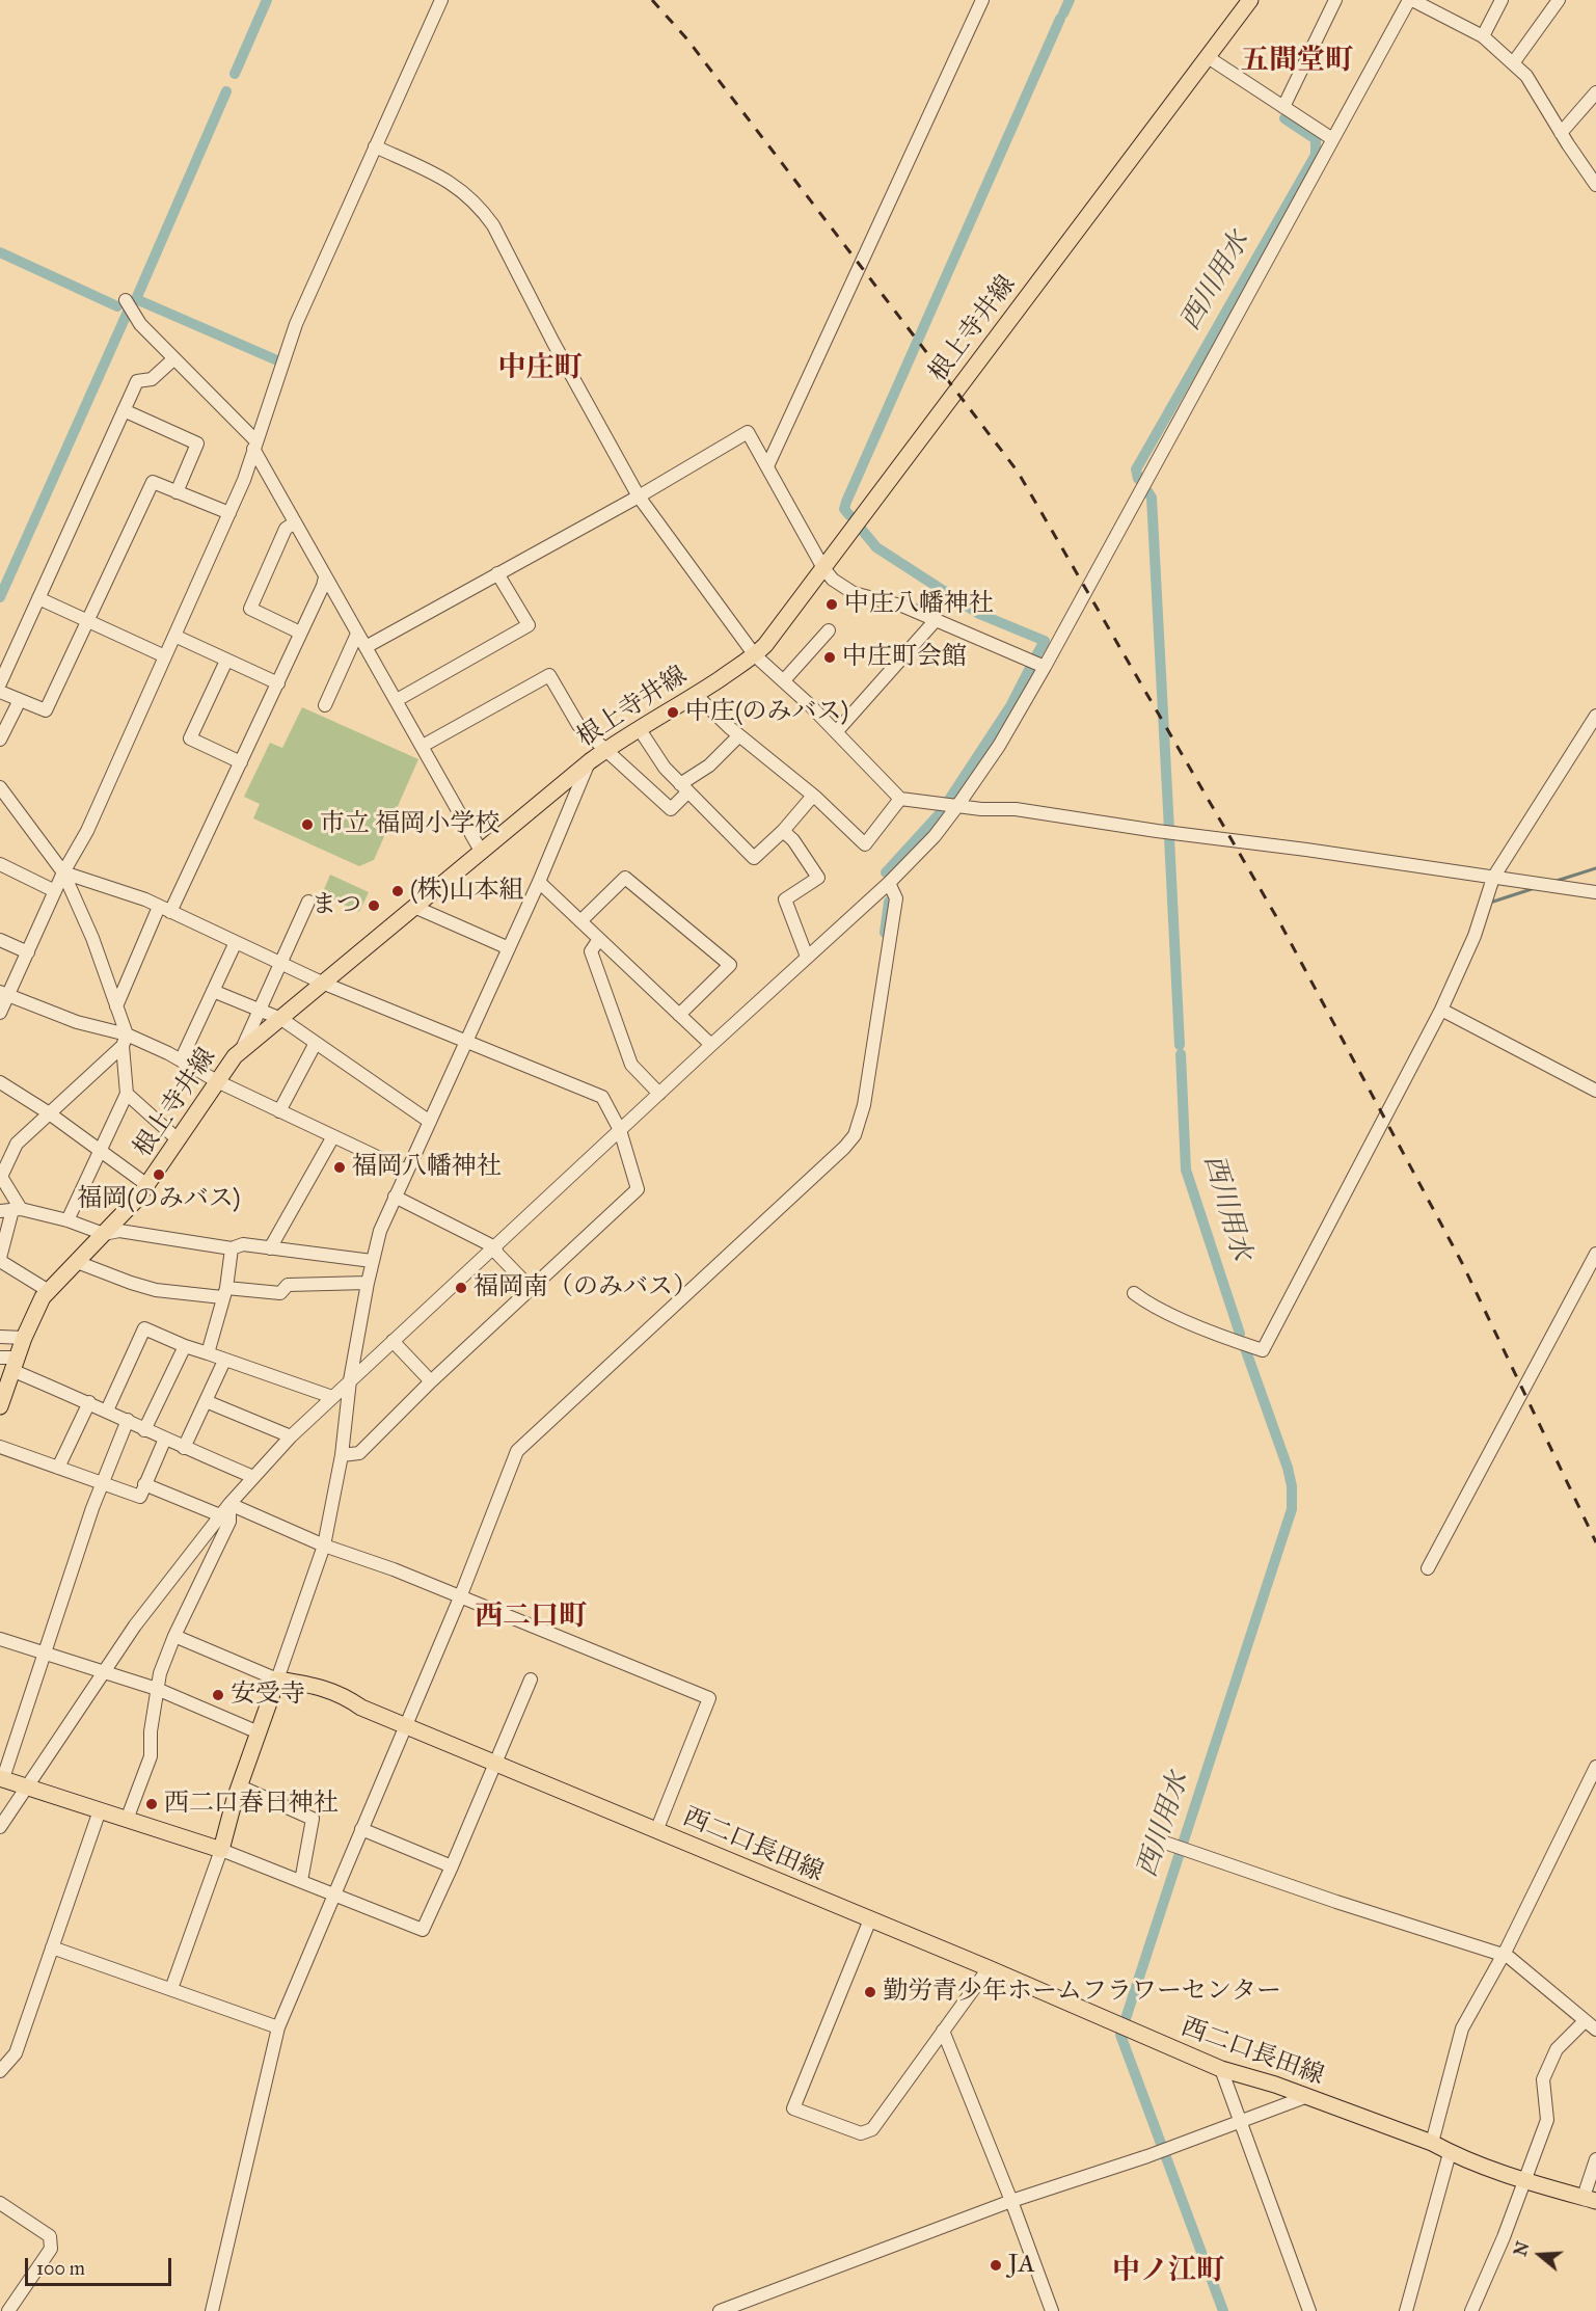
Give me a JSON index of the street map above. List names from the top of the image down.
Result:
{
  "streets": {
    "main road": ["根上寺井線", "西二口長田線"]
  },
  "districts": [
    "五間堂町",
    "中庄町",
    "西二口町",
    "中ノ江町"
  ],
  "water": ["西川用水"],
  "places": [
    "中庄八幡神社",
    "中庄町会館",
    "中庄(のみバス)",
    "市立 福岡小学校",
    "(株)山本組",
    "まつ",
    "福岡八幡神社",
    "福岡(のみバス)",
    "福岡南（のみバス）",
    "安受寺",
    "西二口春日神社",
    "勤労青少年ホームフラワーセンター",
    "JA"
  ],
  "scale_bar": "100 m",
  "north": "left"
}
